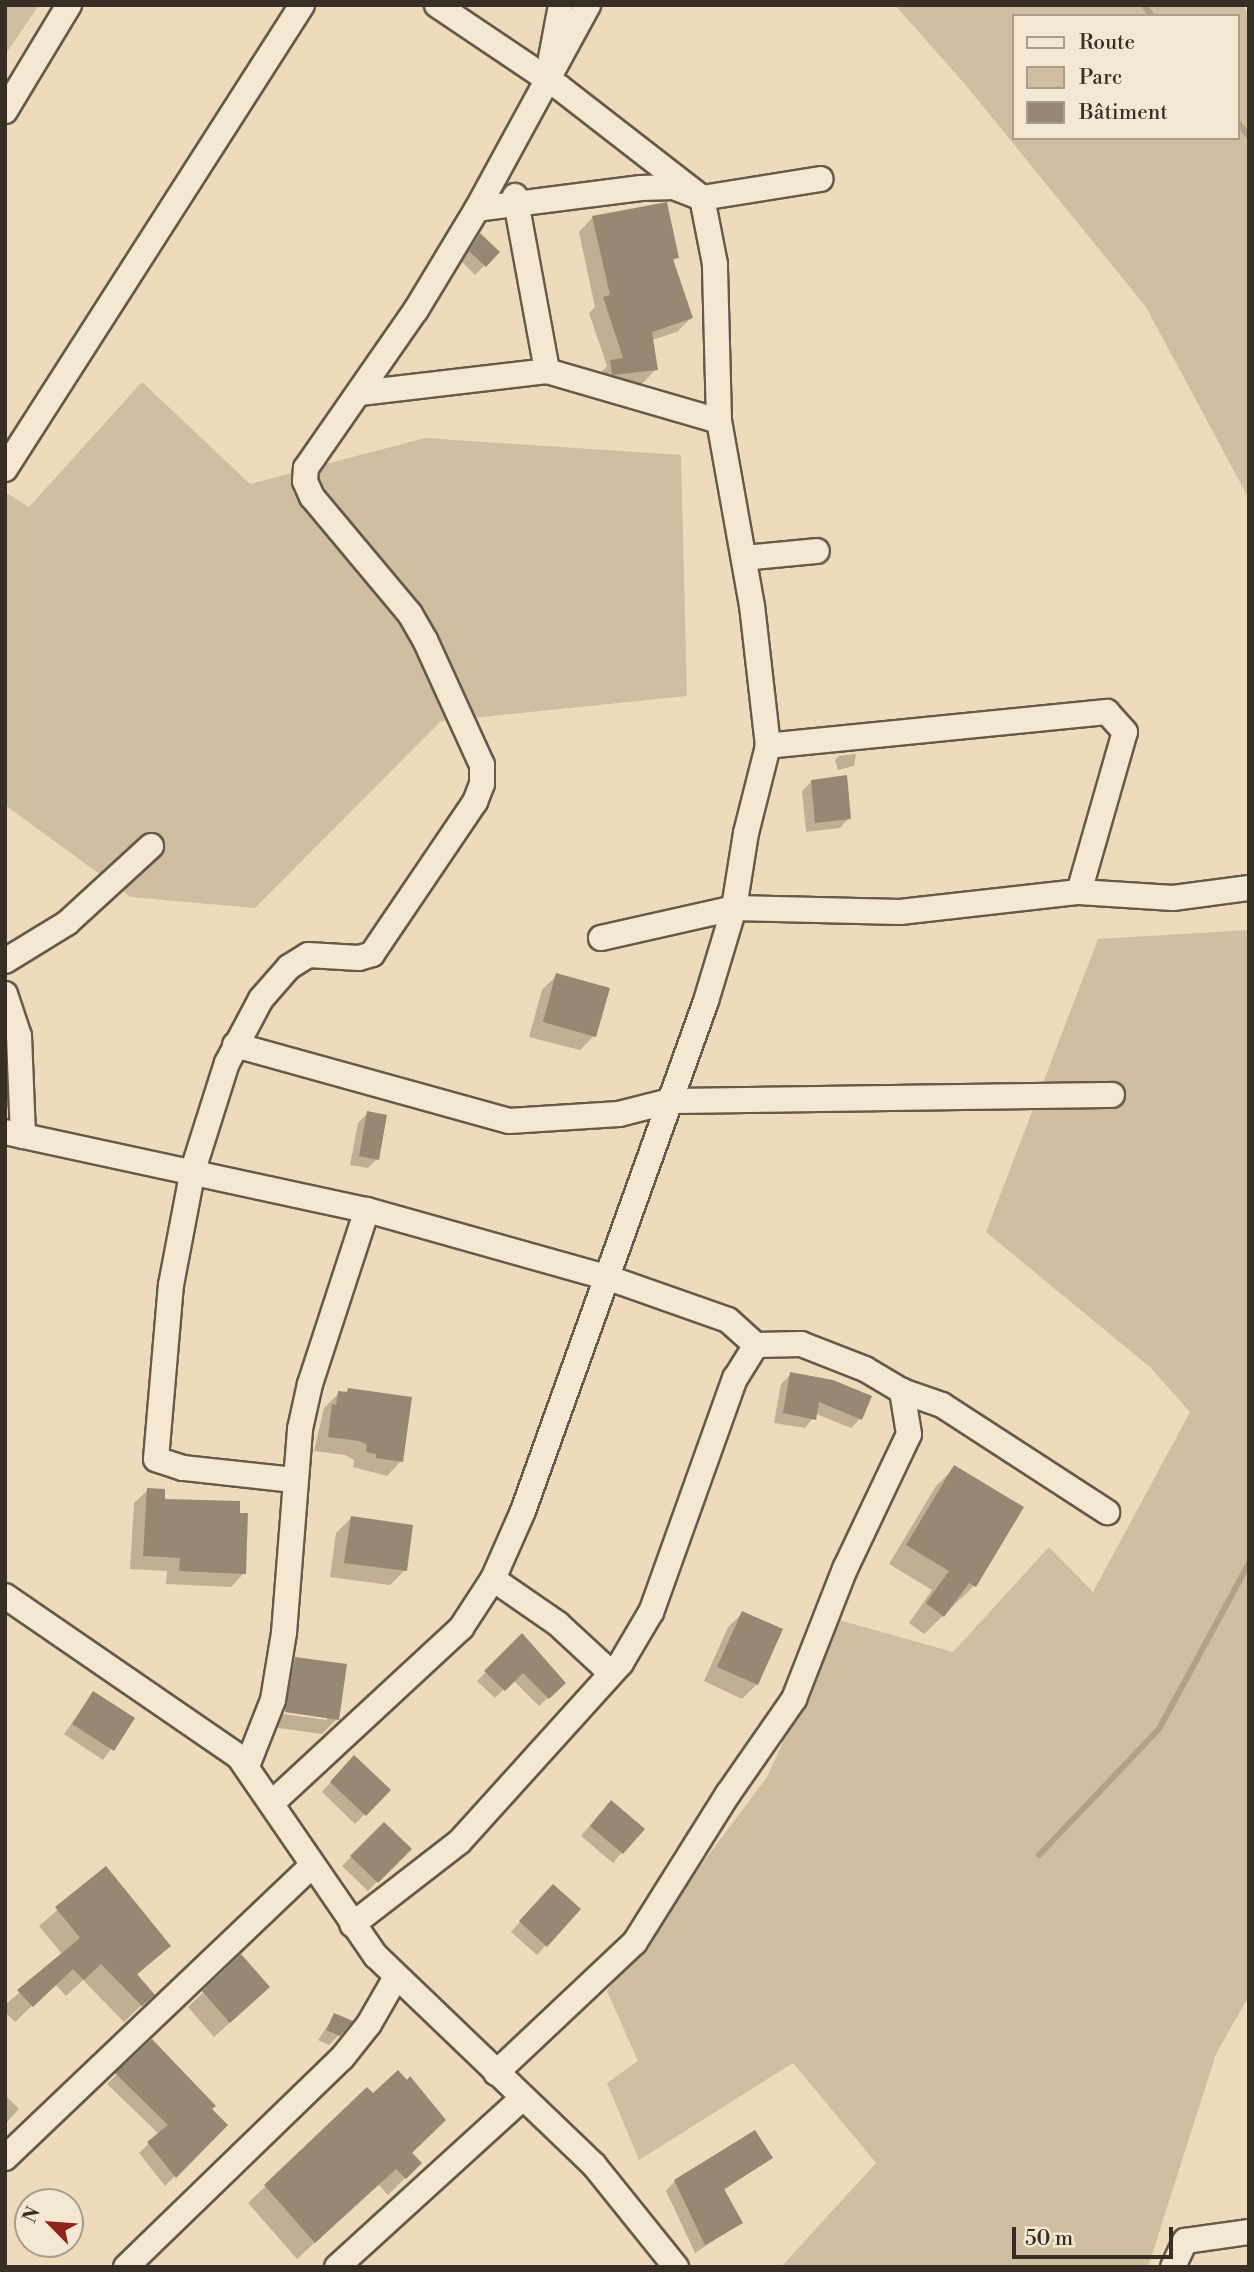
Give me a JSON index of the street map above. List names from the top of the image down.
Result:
{
  "legend": ["Route", "Parc", "Bâtiment"],
  "scale_bar": "50 m",
  "north": "top left"
}
